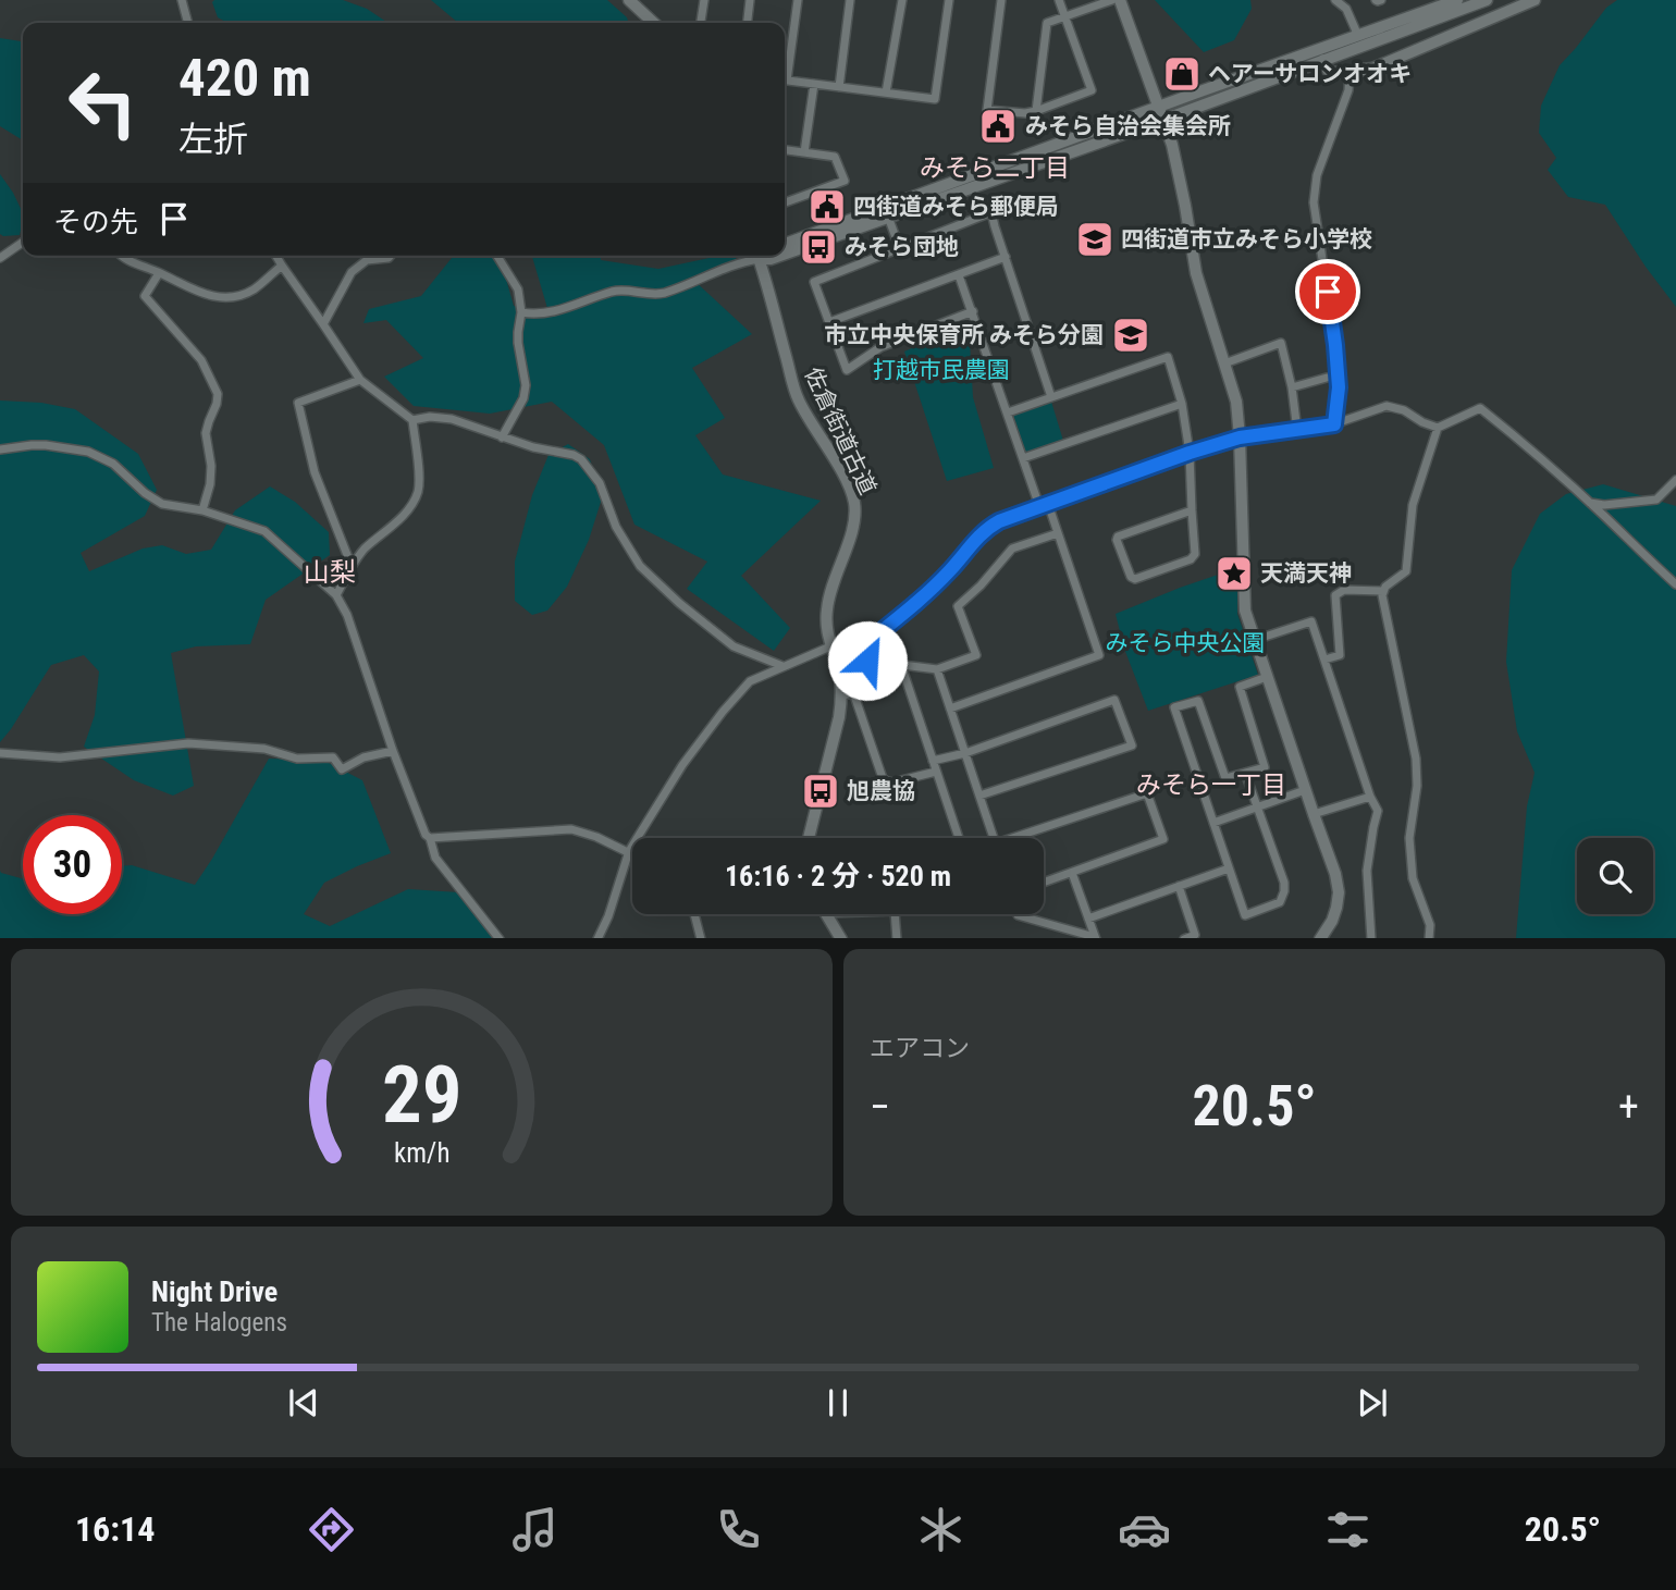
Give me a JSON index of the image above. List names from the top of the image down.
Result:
{
  "streets": {
    "street": ["佐倉街道古道"]
  },
  "districts": ["みそら二丁目", "山梨", "みそら一丁目"],
  "parks": ["打越市民農園", "みそら中央公園"],
  "places": {
    "shop": ["ヘアーサロンオオキ"],
    "public building": ["みそら自治会集会所", "四街道みそら郵便局"],
    "school or university": ["四街道市立みそら小学校", "市立中央保育所 みそら分園"],
    "bus stop": ["みそら団地", "旭農協"],
    "place": ["天満天神"]
  },
  "page": {
    "turn": ["420 m", "左折"],
    "then": "その先",
    "limit": "30",
    "trip": "16:16 · 2 分 · 520 m",
    "tile": "エアコン",
    "heat": ["−", "20.5°", "+"],
    "song": ["Night Drive", "The Halogens"],
    "tabs": ["16:14", "20.5°"],
    "gauge": ["29", "km/h"]
  }
}
